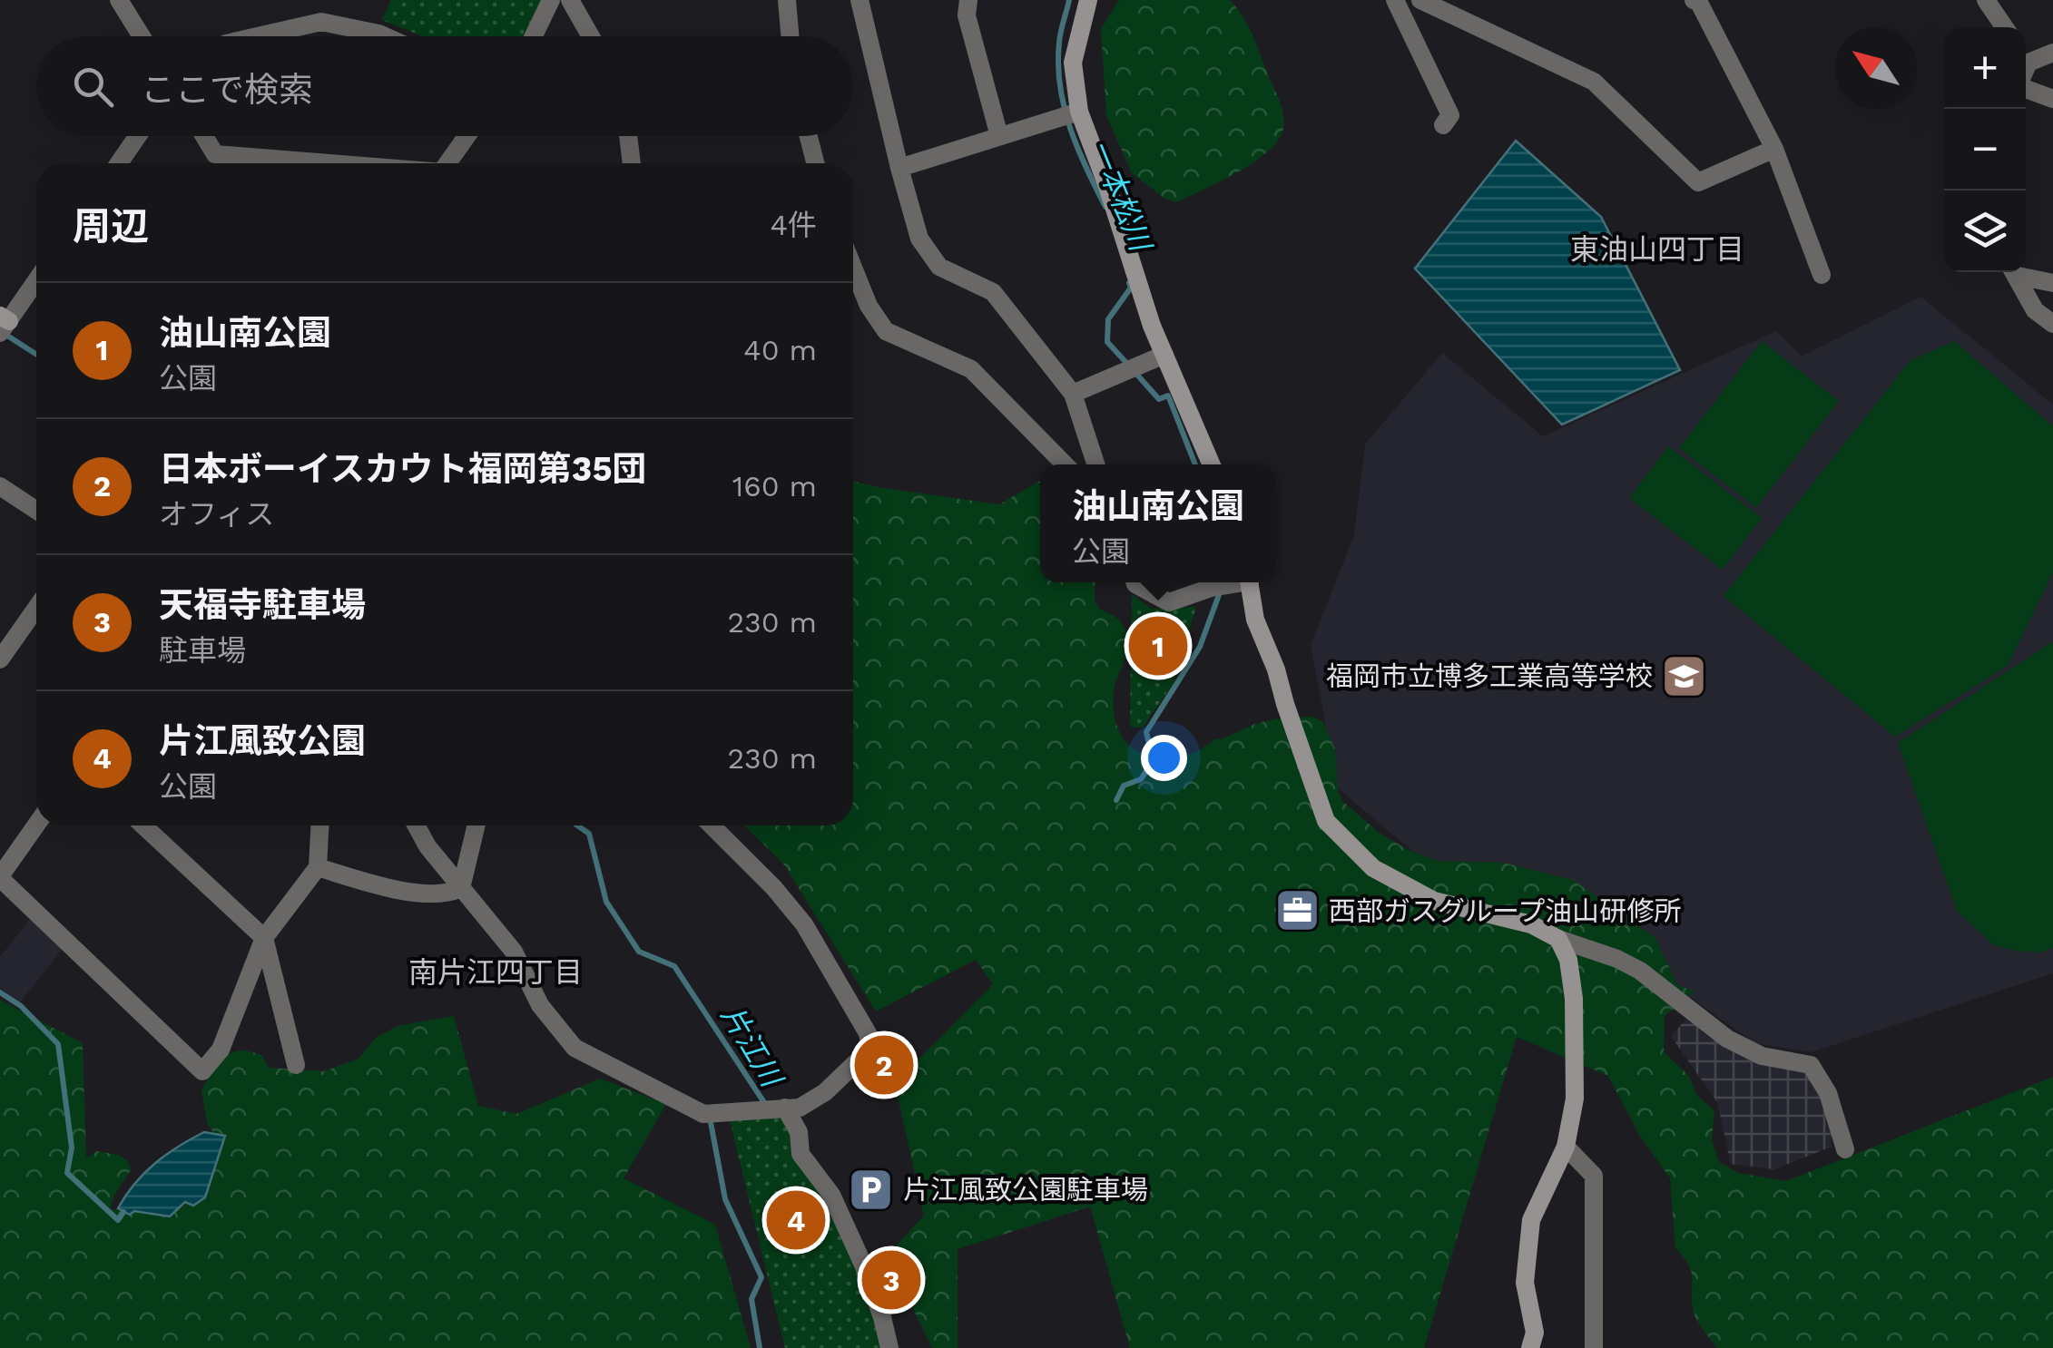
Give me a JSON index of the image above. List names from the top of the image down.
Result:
{
  "districts": ["東油山四丁目", "南片江四丁目"],
  "water": ["一本松川", "片江川"],
  "places": {
    "school or university": ["福岡市立博多工業高等学校"],
    "office": ["西部ガスグループ油山研修所"],
    "parking": ["片江風致公園駐車場"]
  },
  "north": "top left",
  "page": {
    "map_buttons": ["+", "−"],
    "search": "ここで検索",
    "heading": ["周辺", "4件"],
    "list": [
      {
        "mark": "1",
        "name": "油山南公園",
        "note": "公園",
        "value": "40 m"
      },
      {
        "mark": "2",
        "name": "日本ボーイスカウト福岡第35団",
        "note": "オフィス",
        "value": "160 m"
      },
      {
        "mark": "3",
        "name": "天福寺駐車場",
        "note": "駐車場",
        "value": "230 m"
      },
      {
        "mark": "4",
        "name": "片江風致公園",
        "note": "公園",
        "value": "230 m"
      }
    ],
    "popup": ["油山南公園", "公園"],
    "pins": [
      "1",
      "2",
      "4",
      "3"
    ]
  }
}
